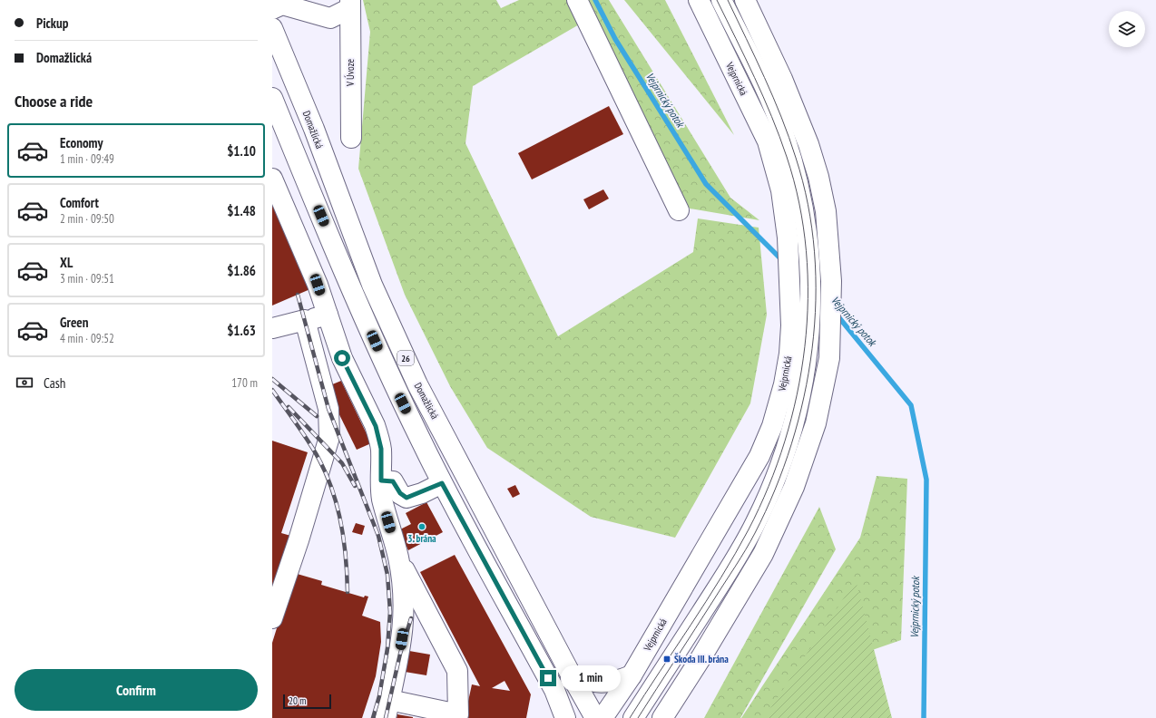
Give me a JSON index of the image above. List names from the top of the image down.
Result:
{
  "streets": {
    "main road": [
      "V Úvoze",
      "Vejprnická",
      "Domažlická",
      "26"
    ]
  },
  "water": ["Vejprnický potok"],
  "places": {
    "other": ["3. brána"],
    "transit": ["Škoda III. brána"]
  },
  "scale_bar": "20 m",
  "page": {
    "banner": ["Pickup", "Domažlická"],
    "heading": "Choose a ride",
    "list": [
      {
        "name": "Economy",
        "note": "1 min · 09:49",
        "value": "$1.10"
      },
      {
        "name": "Comfort",
        "note": "2 min · 09:50",
        "value": "$1.48"
      },
      {
        "name": "XL",
        "note": "3 min · 09:51",
        "value": "$1.86"
      },
      {
        "name": "Green",
        "note": "4 min · 09:52",
        "value": "$1.63"
      }
    ],
    "pay": ["Cash", "170 m"],
    "buttons": "Confirm",
    "bubble": "1 min",
    "scale": "20 m"
  }
}
